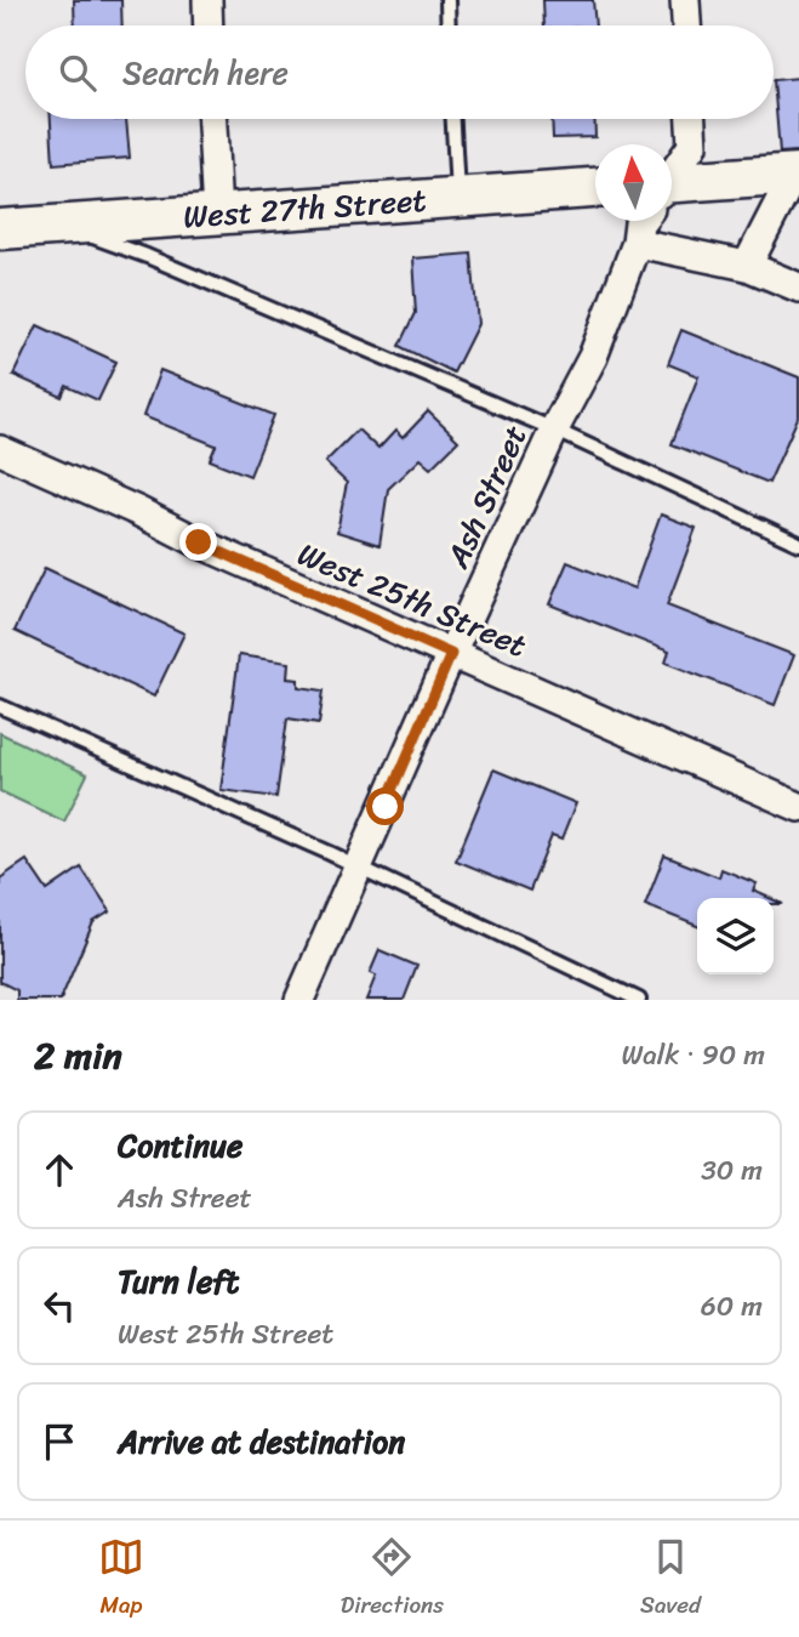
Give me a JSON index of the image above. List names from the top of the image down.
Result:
{
  "streets": {
    "main road": ["West 27th Street"],
    "street": ["Ash Street", "West 25th Street"]
  },
  "crossings": [
    ["Ash Street", "West 25th Street"]
  ],
  "north": "top",
  "page": {
    "search": "Search here",
    "heading": ["2 min", "Walk · 90 m"],
    "list": [
      ["Continue", "Ash Street", "30 m"],
      ["Turn left", "West 25th Street", "60 m"],
      "Arrive at destination"
    ],
    "nav": ["Map", "Directions", "Saved"]
  }
}
